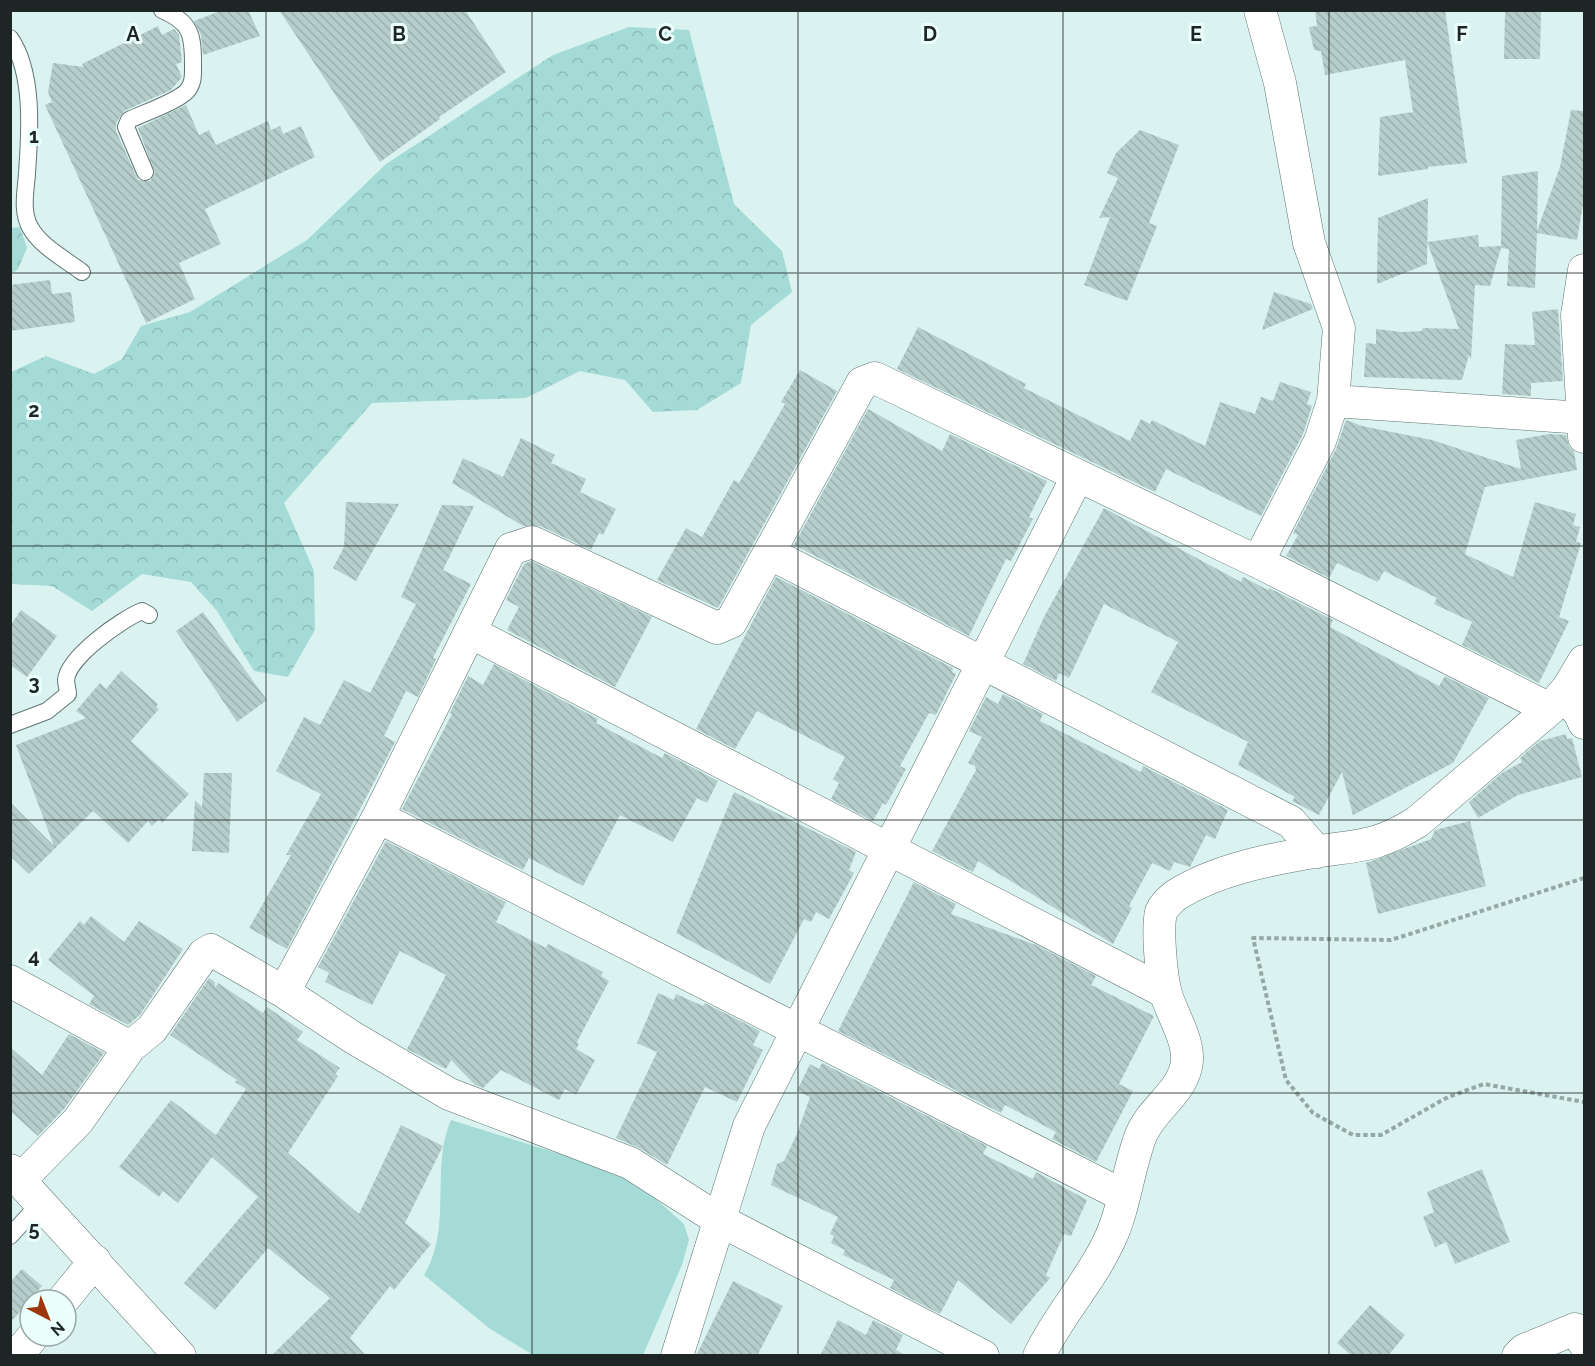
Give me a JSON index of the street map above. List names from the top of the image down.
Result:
{
  "north": "bottom right",
  "grid": {
    "columns": [
      "A",
      "B",
      "C",
      "D",
      "E",
      "F"
    ],
    "rows": [
      "1",
      "2",
      "3",
      "4",
      "5"
    ]
  }
}
